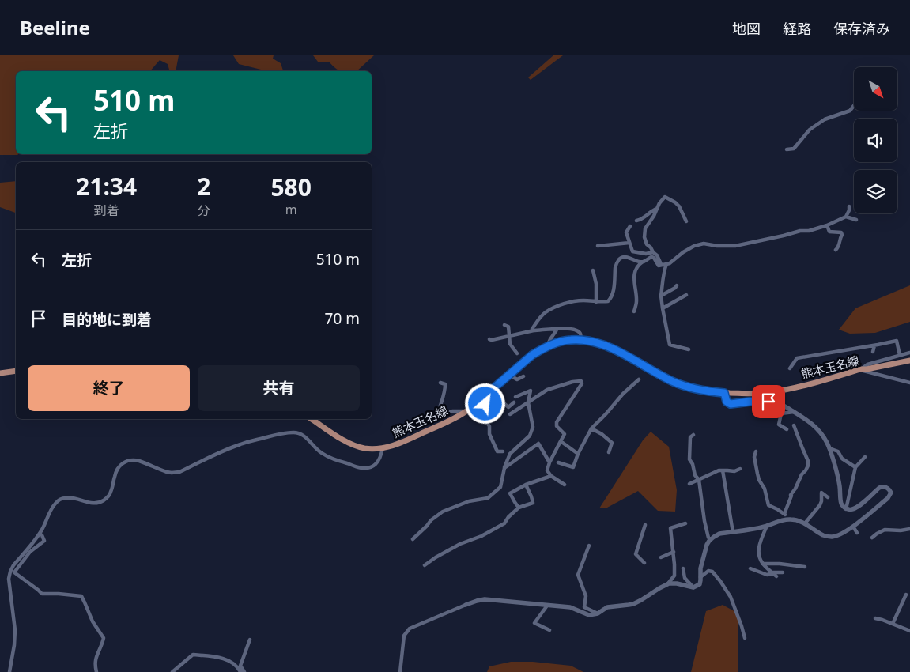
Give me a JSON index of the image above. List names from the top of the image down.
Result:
{
  "streets": {
    "main road": ["熊本玉名線"]
  },
  "north": "bottom right",
  "page": {
    "header": "Beeline",
    "nav": ["地図", "経路", "保存済み"],
    "turn": ["510 m", "左折"],
    "eta": [
      "21:34",
      "到着",
      "2",
      "分",
      "580",
      "m"
    ],
    "list": [
      {
        "name": "左折",
        "value": "510 m"
      },
      {
        "name": "目的地に到着",
        "value": "70 m"
      }
    ],
    "buttons": ["終了", "共有"]
  }
}
